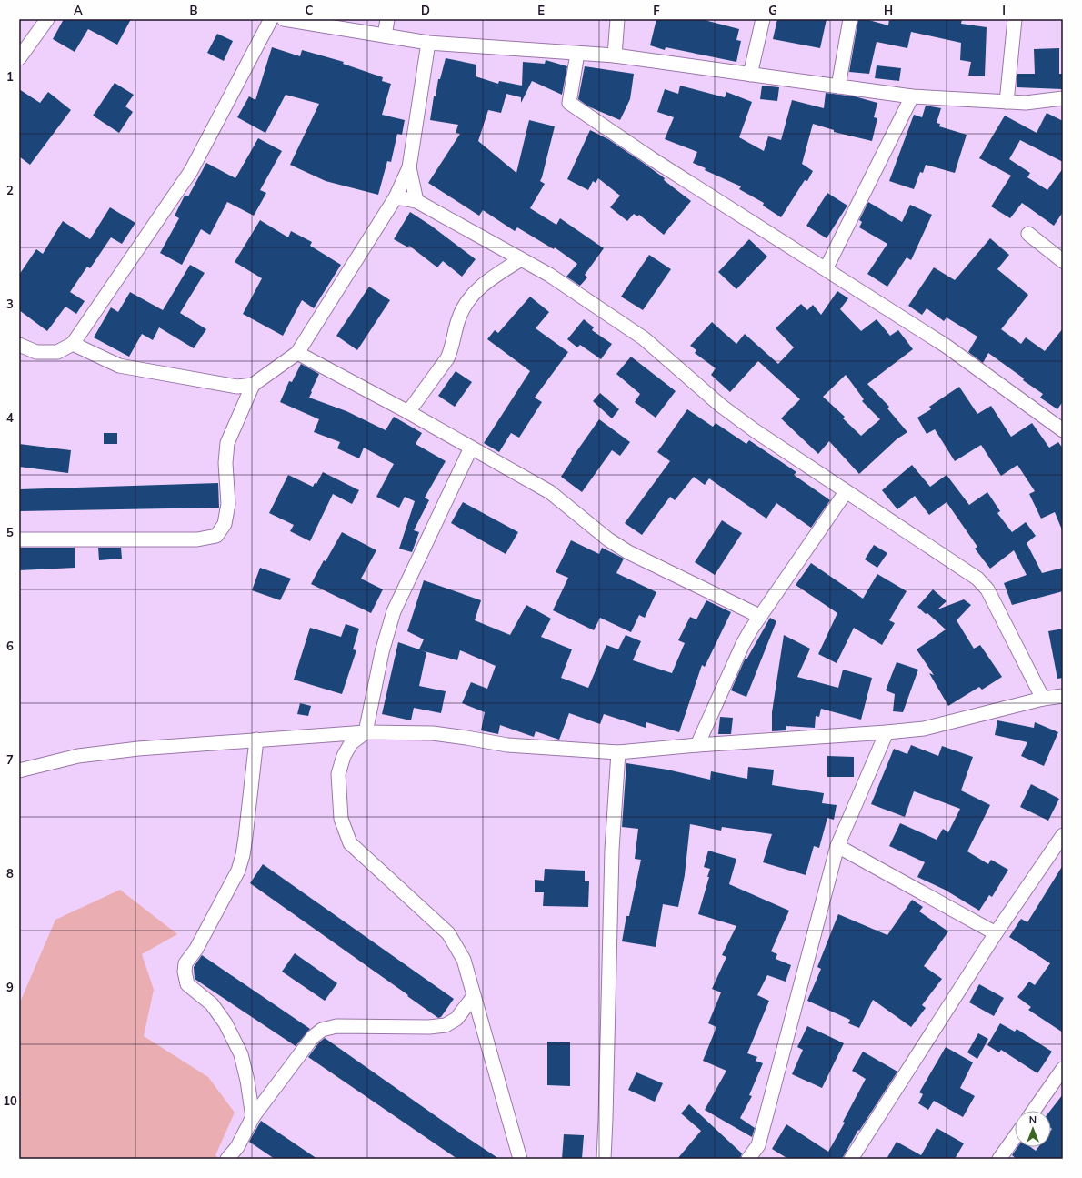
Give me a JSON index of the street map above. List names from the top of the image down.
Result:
{
  "north": "top",
  "grid": {
    "columns": [
      "A",
      "B",
      "C",
      "D",
      "E",
      "F",
      "G",
      "H",
      "I"
    ],
    "rows": [
      "1",
      "2",
      "3",
      "4",
      "5",
      "6",
      "7",
      "8",
      "9",
      "10"
    ]
  }
}
